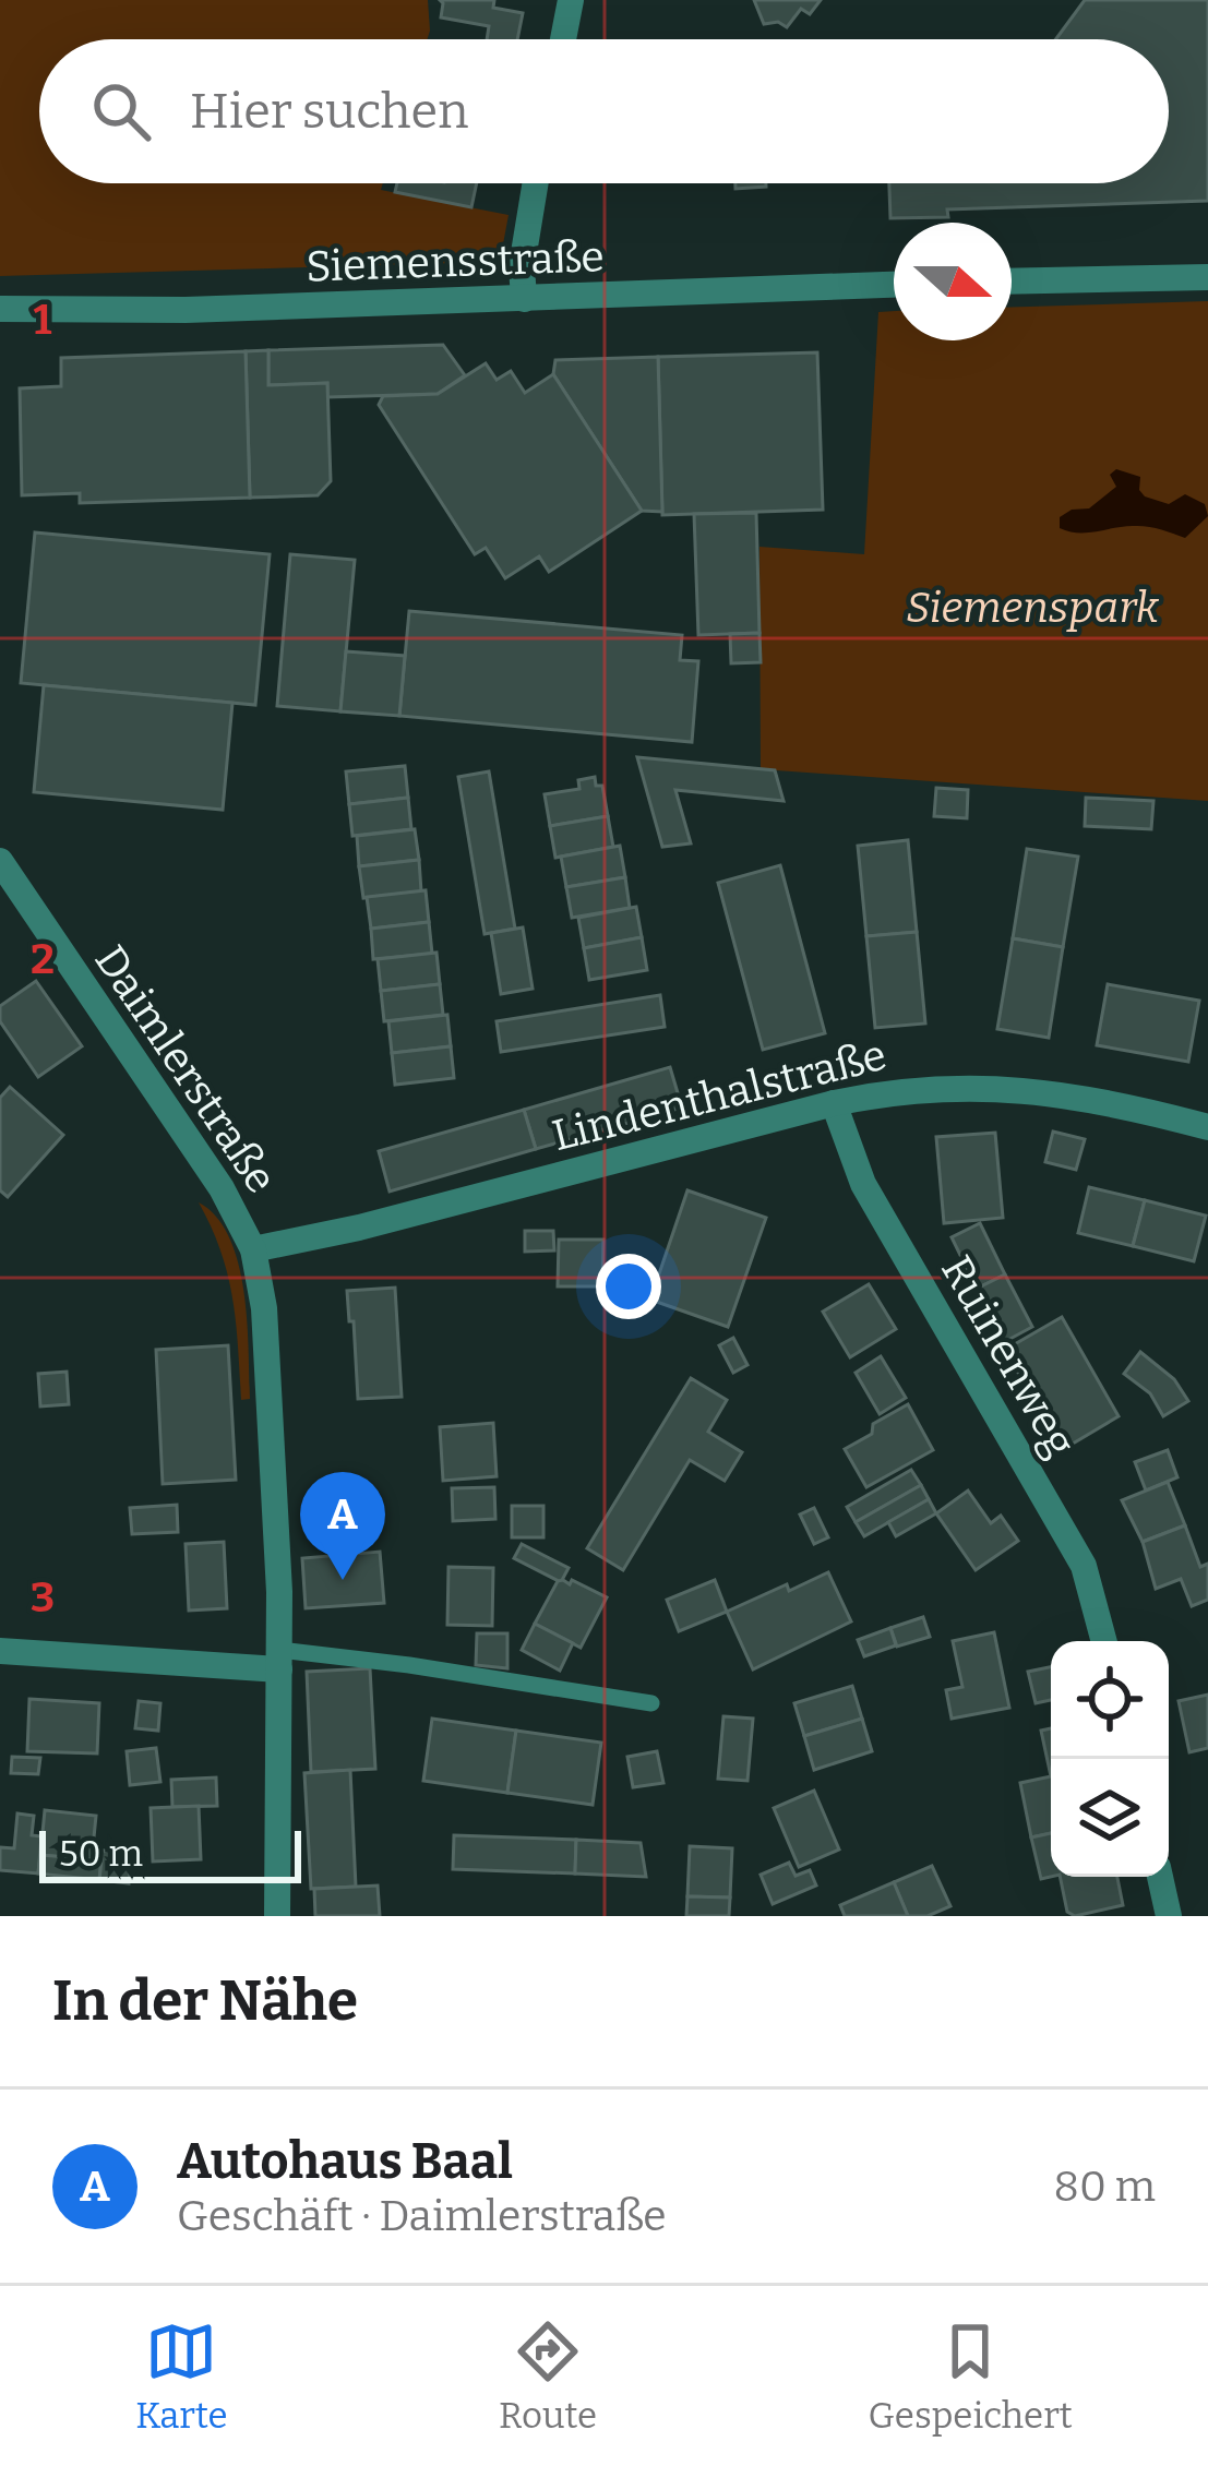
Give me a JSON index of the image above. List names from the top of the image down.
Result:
{
  "streets": {
    "street": [
      "Siemensstraße",
      "Daimlerstraße",
      "Lindenthalstraße",
      "Ruinenweg"
    ]
  },
  "crossings": [
    ["Daimlerstraße", "Lindenthalstraße"],
    ["Lindenthalstraße", "Ruinenweg"]
  ],
  "parks": ["Siemenspark"],
  "scale_bar": "50 m",
  "north": "right",
  "page": {
    "search": "Hier suchen",
    "pins": "A",
    "scale": "50 m",
    "heading": "In der Nähe",
    "list": [
      {
        "mark": "A",
        "name": "Autohaus Baal",
        "note": "Geschäft · Daimlerstraße",
        "value": "80 m"
      }
    ],
    "nav": ["Karte", "Route", "Gespeichert"]
  },
  "grid": {
    "rows": ["1", "2", "3"]
  }
}
